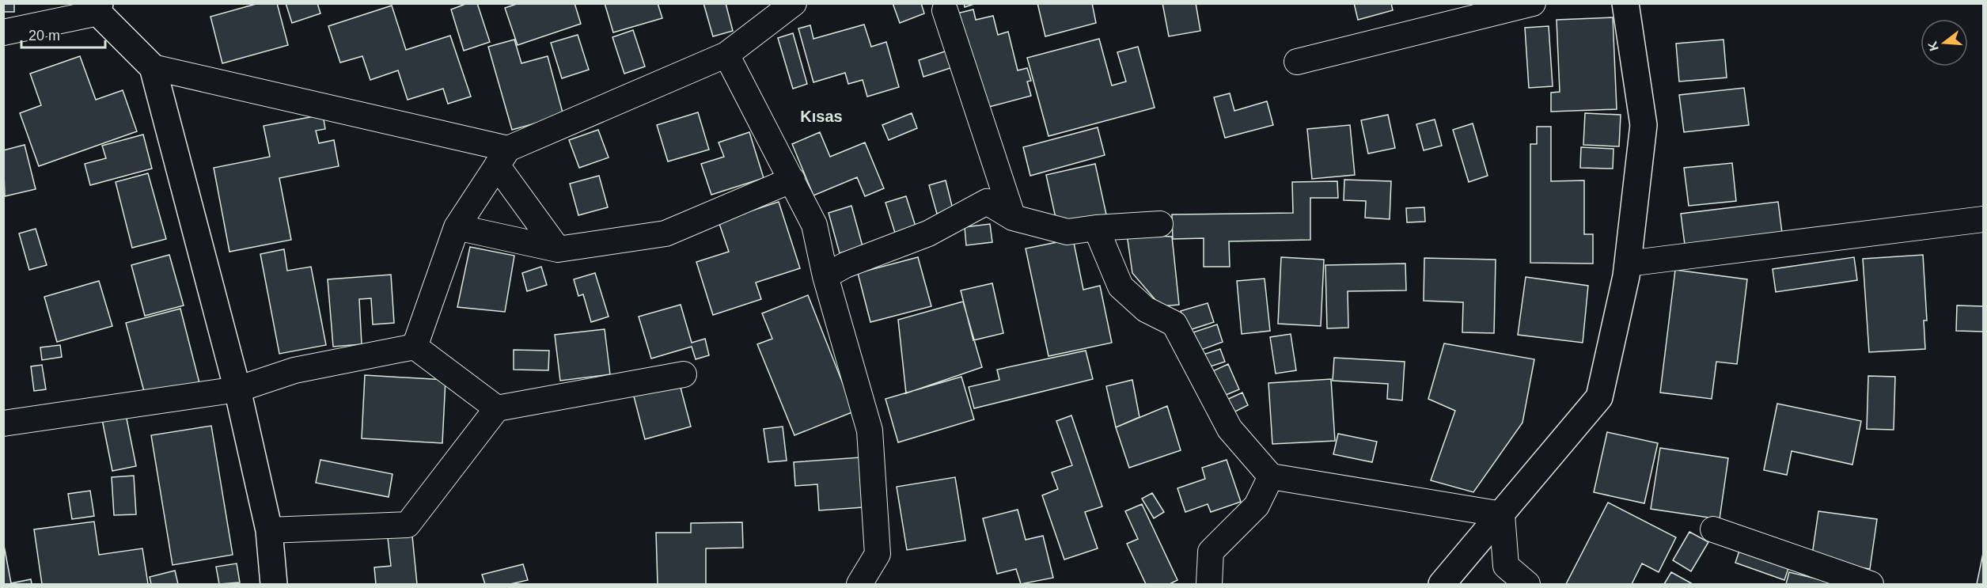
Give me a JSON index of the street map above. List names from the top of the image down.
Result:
{
  "districts": ["Kısas"],
  "scale_bar": "20 m",
  "north": "left"
}
